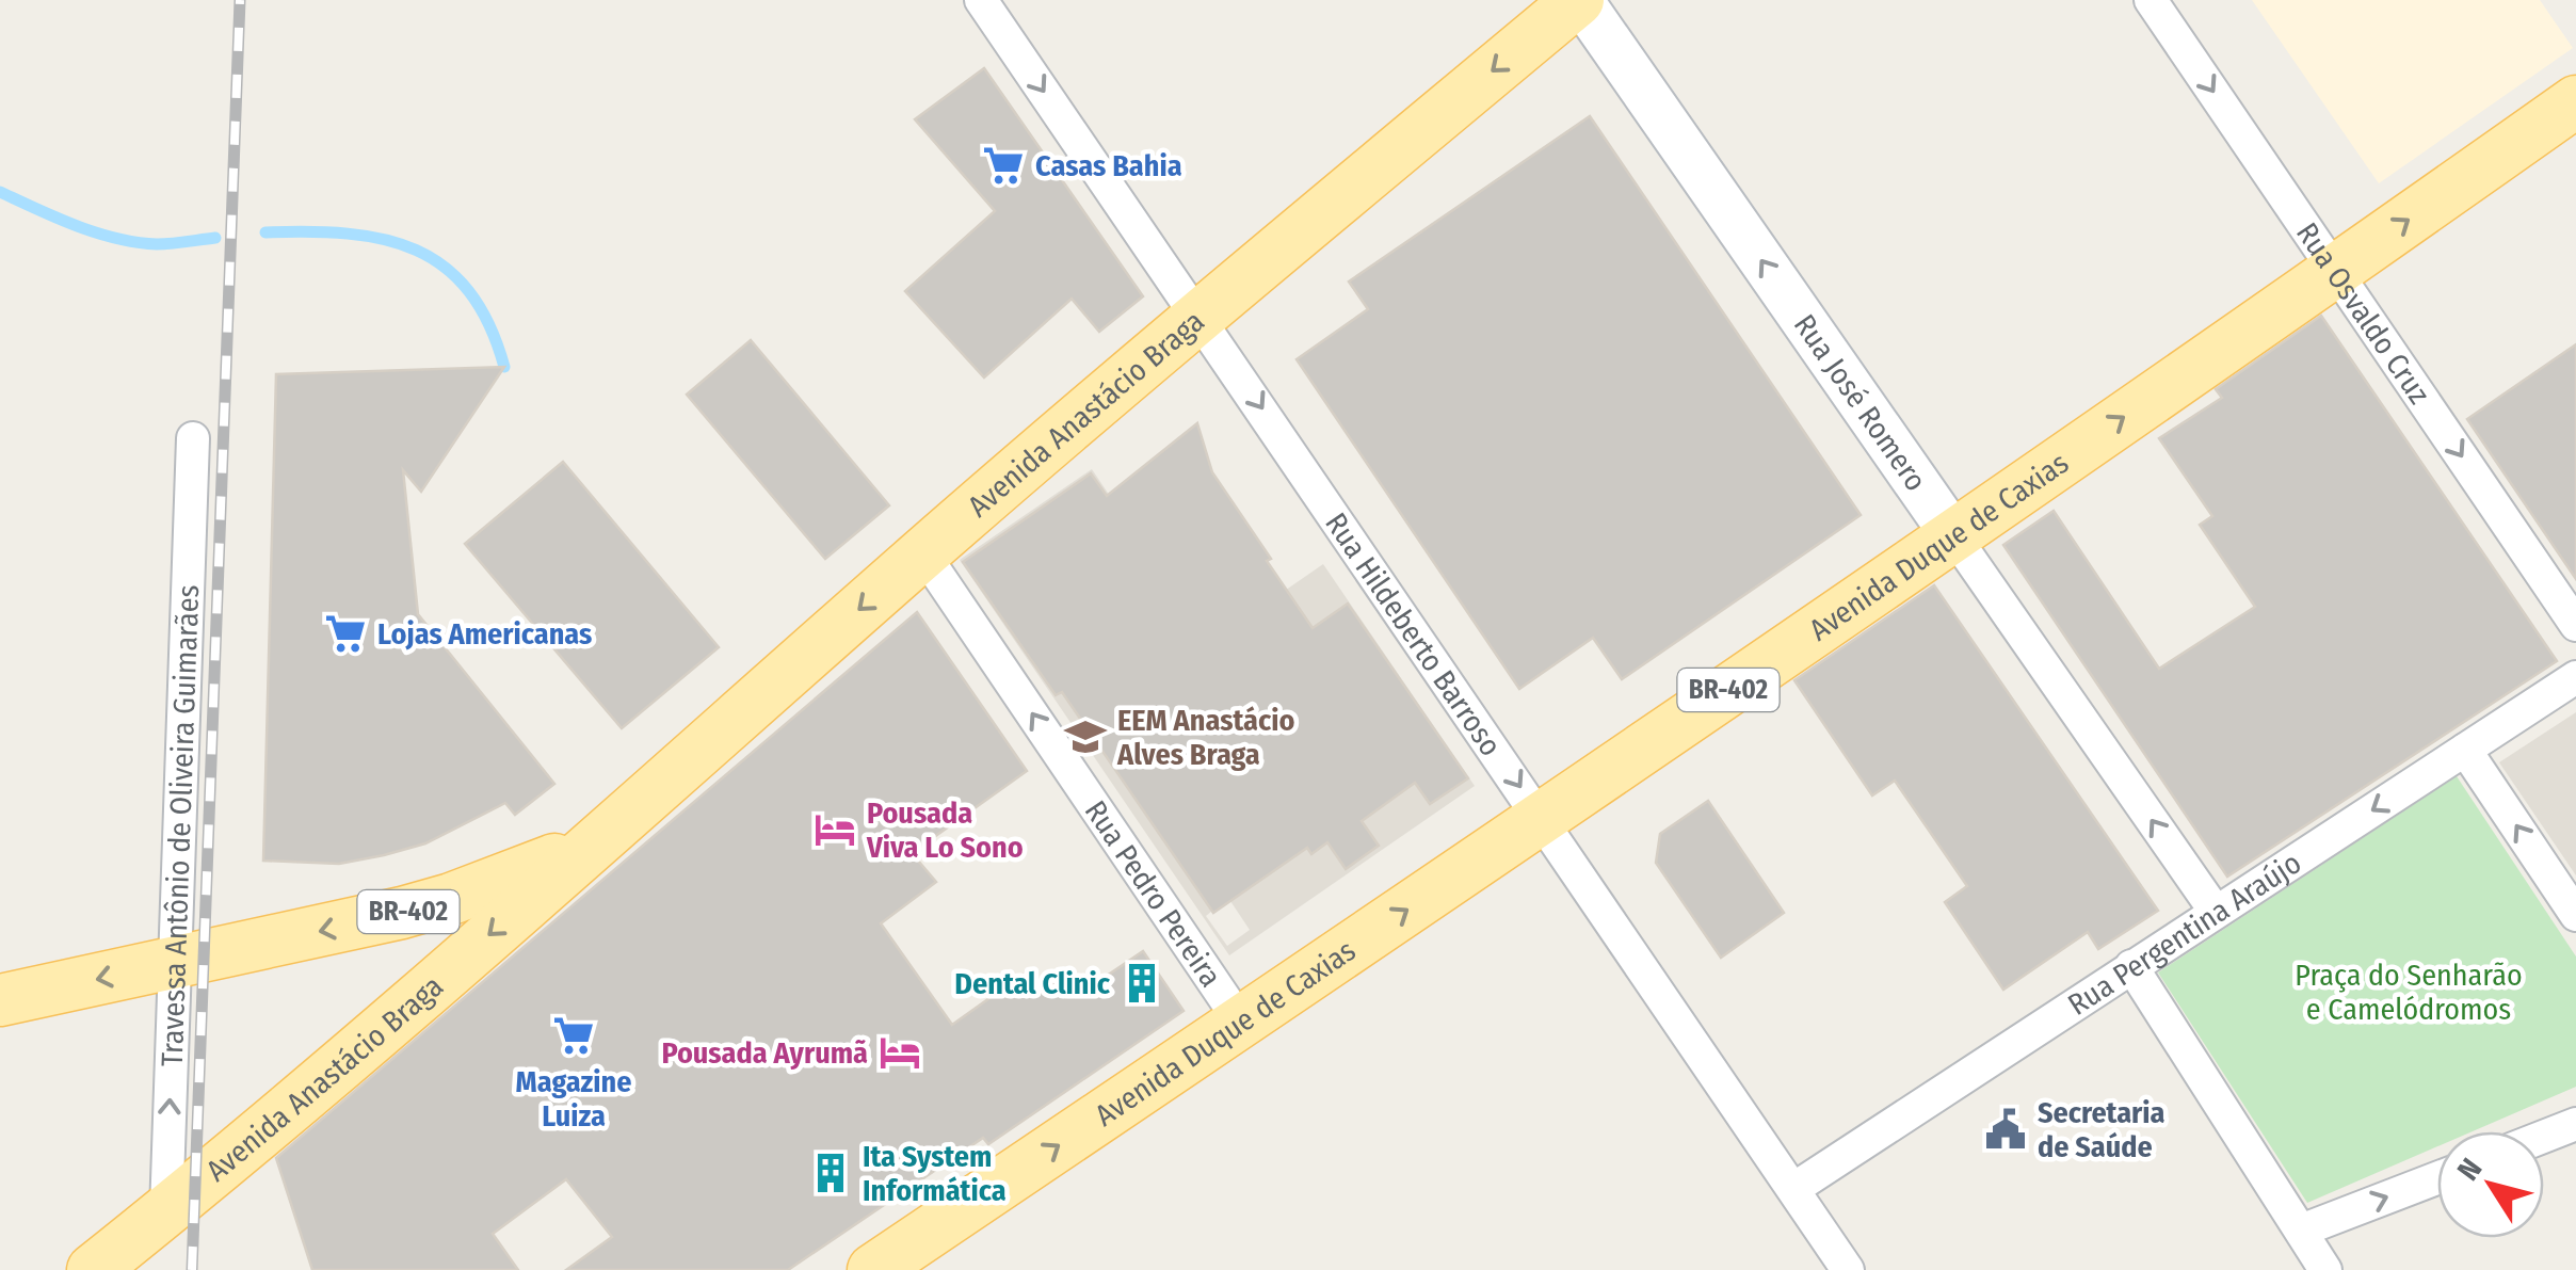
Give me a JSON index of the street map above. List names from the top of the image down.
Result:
{
  "streets": {
    "main road": ["Avenida Anastácio Braga", "Avenida Duque de Caxias", "BR-402"],
    "street": [
      "Rua Osvaldo Cruz",
      "Rua José Romero",
      "Rua Hildeberto Barroso",
      "Travessa Antônio de Oliveira Guimarães",
      "Rua Pedro Pereira",
      "Rua Pergentina Araújo"
    ]
  },
  "crossings": [
    ["Rua Osvaldo Cruz", "Avenida Duque de Caxias"],
    ["Rua José Romero", "Avenida Anastácio Braga"],
    ["Rua José Romero", "Avenida Duque de Caxias"],
    ["Rua José Romero", "Rua Pergentina Araújo"],
    ["Avenida Anastácio Braga", "Rua Hildeberto Barroso"],
    ["Avenida Anastácio Braga", "BR-402"],
    ["Avenida Anastácio Braga", "Travessa Antônio de Oliveira Guimarães"],
    ["Avenida Anastácio Braga", "Rua Pedro Pereira"],
    ["Avenida Duque de Caxias", "Rua Hildeberto Barroso"],
    ["Avenida Duque de Caxias", "Rua Pedro Pereira"],
    ["Rua Hildeberto Barroso", "Rua Pergentina Araújo"],
    ["BR-402", "Travessa Antônio de Oliveira Guimarães"]
  ],
  "one_way": [
    "Rua Osvaldo Cruz",
    "Rua José Romero",
    "Avenida Anastácio Braga",
    "Avenida Duque de Caxias",
    "Rua Hildeberto Barroso",
    "Rua Pedro Pereira"
  ],
  "parks": ["Praça do Senharão e Camelódromos"],
  "places": {
    "supermarket": ["Casas Bahia", "Lojas Americanas", "Magazine Luiza"],
    "school or university": ["EEM Anastácio Alves Braga"],
    "hotel": ["Pousada Viva Lo Sono", "Pousada Ayrumã"],
    "building": ["Dental Clinic", "Ita System Informática"],
    "public building": ["Secretaria de Saúde"]
  },
  "north": "top left"
}
